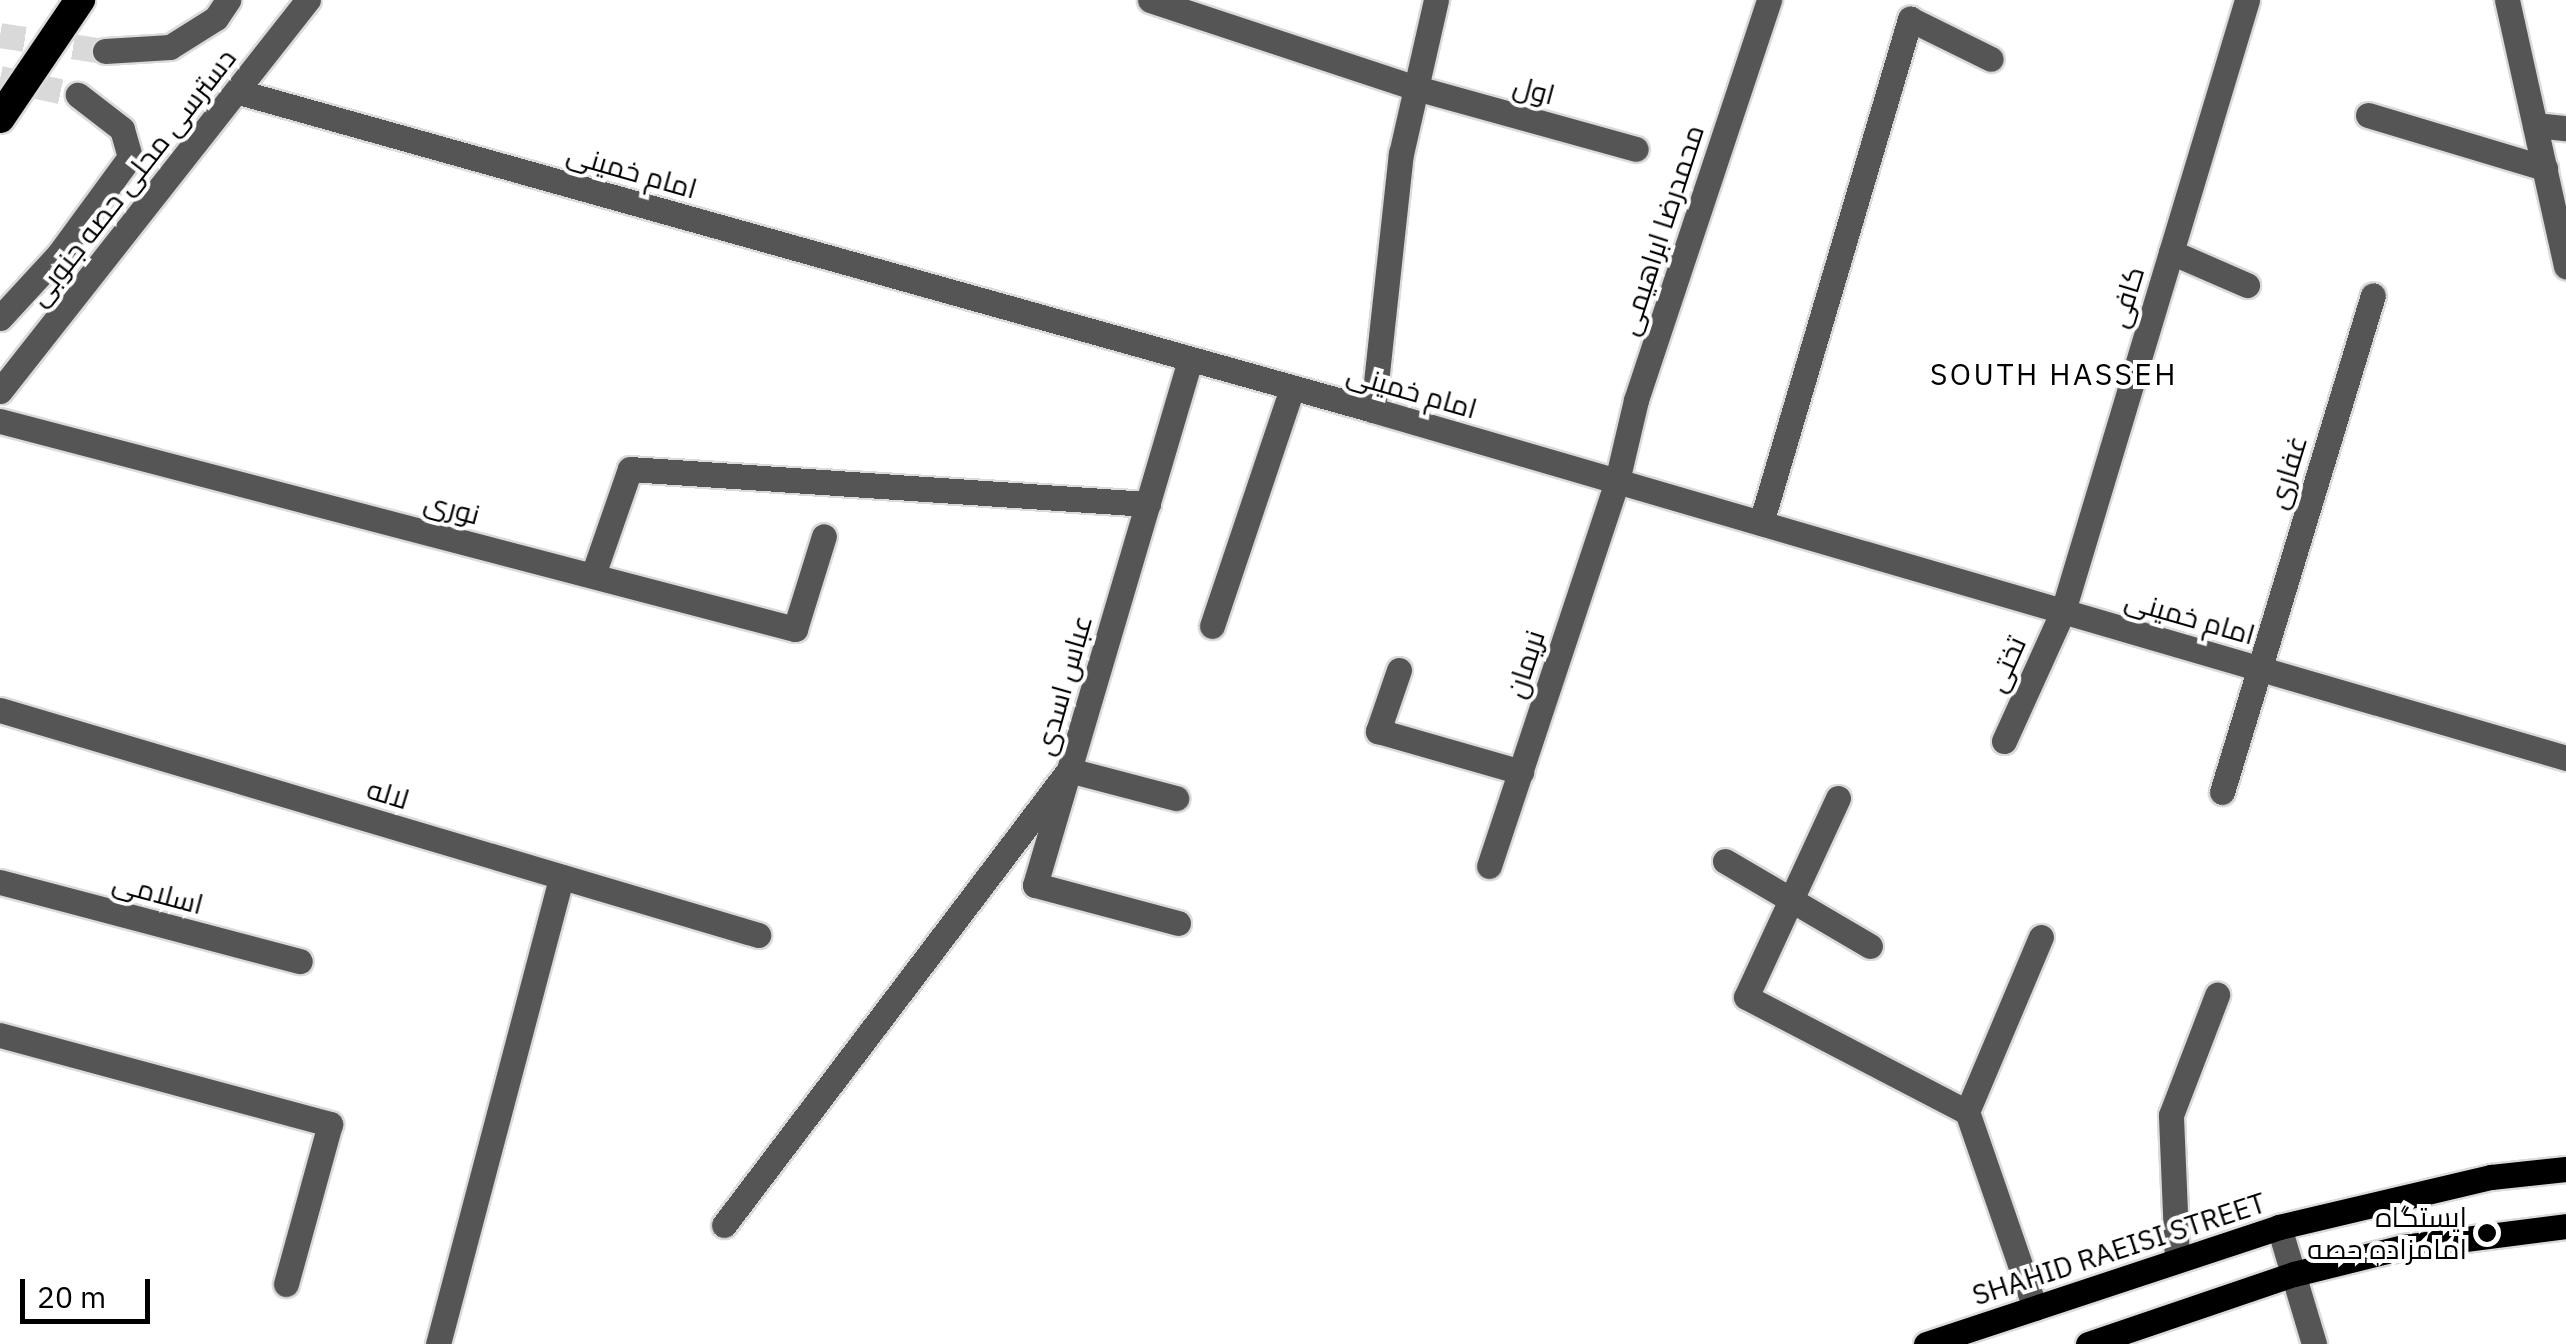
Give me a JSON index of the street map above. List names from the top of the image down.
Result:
{
  "streets": {
    "main road": ["SHAHID RAEISI STREET"],
    "street": [
      "اول",
      "امام خمینی",
      "دسترسی محلی حصه جنوبی",
      "محمدرضا ابراهیمی",
      "کافی",
      "غفاری",
      "نوری",
      "نریمان",
      "تختی",
      "عباس اسدی",
      "لاله",
      "اسلامی"
    ]
  },
  "crossings": [
    ["امام خمینی", "دسترسی محلی حصه جنوبی"],
    ["امام خمینی", "محمدرضا ابراهیمی"],
    ["امام خمینی", "کافی"],
    ["امام خمینی", "غفاری"],
    ["امام خمینی", "نریمان"],
    ["امام خمینی", "تختی"],
    ["امام خمینی", "عباس اسدی"],
    ["محمدرضا ابراهیمی", "نریمان"],
    ["کافی", "تختی"]
  ],
  "districts": ["SOUTH HASSEH"],
  "places": ["ایستگاه امامزاده حصه"],
  "scale_bar": "20 m"
}
